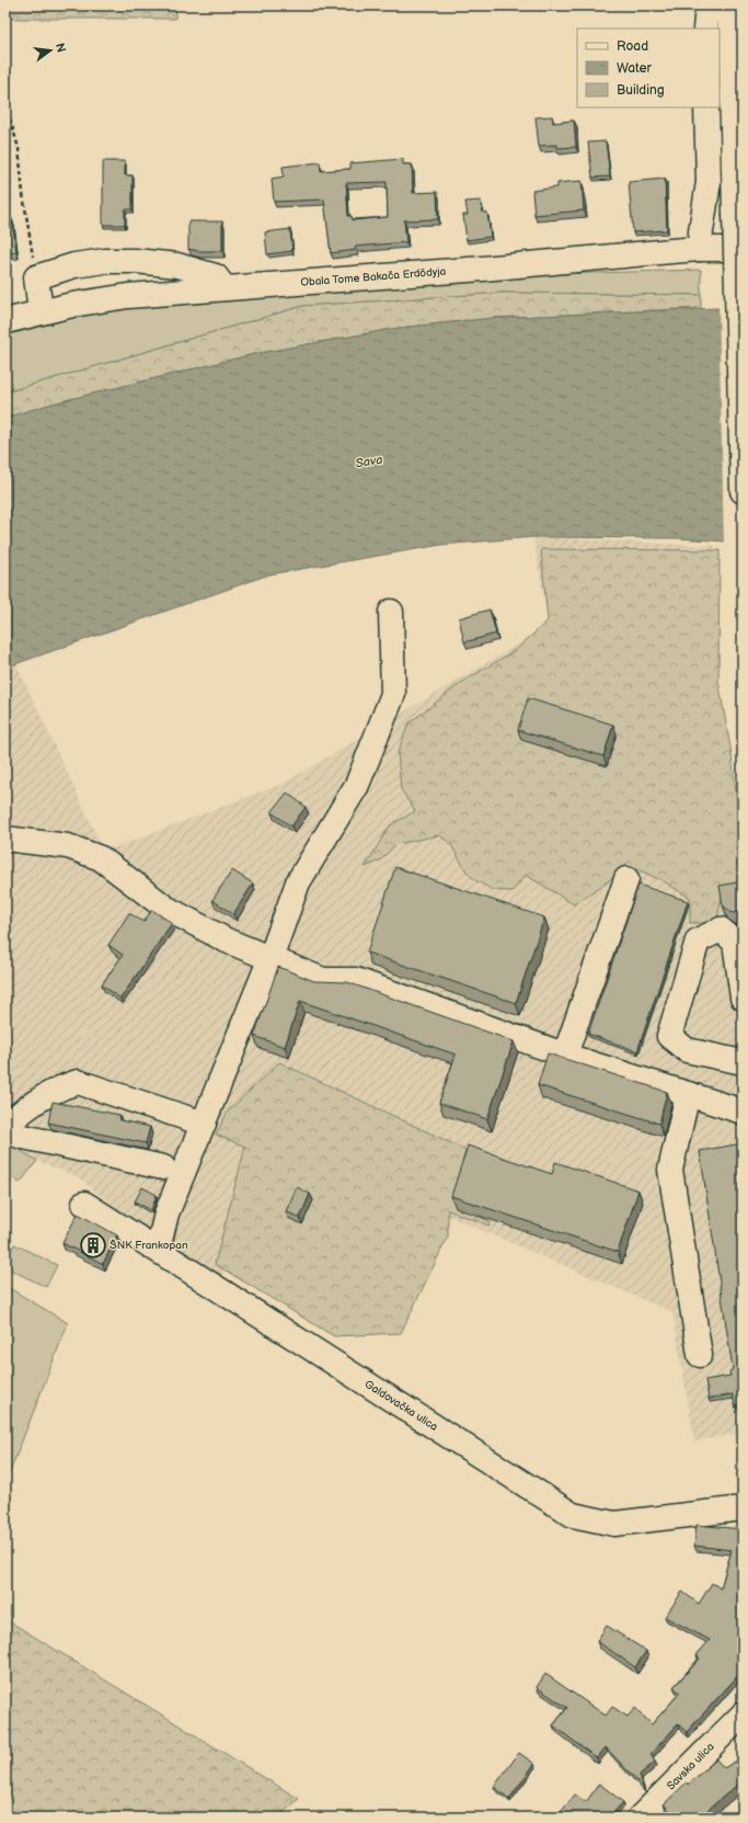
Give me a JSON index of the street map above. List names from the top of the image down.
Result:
{
  "streets": {
    "main road": ["Obala Tome Bakača Erdödyja", "Galdovačka ulica", "Savska ulica"]
  },
  "water": ["Sava"],
  "places": {
    "building": ["ŠNK Frankopan"]
  },
  "legend": ["Road", "Water", "Building"],
  "north": "right"
}
